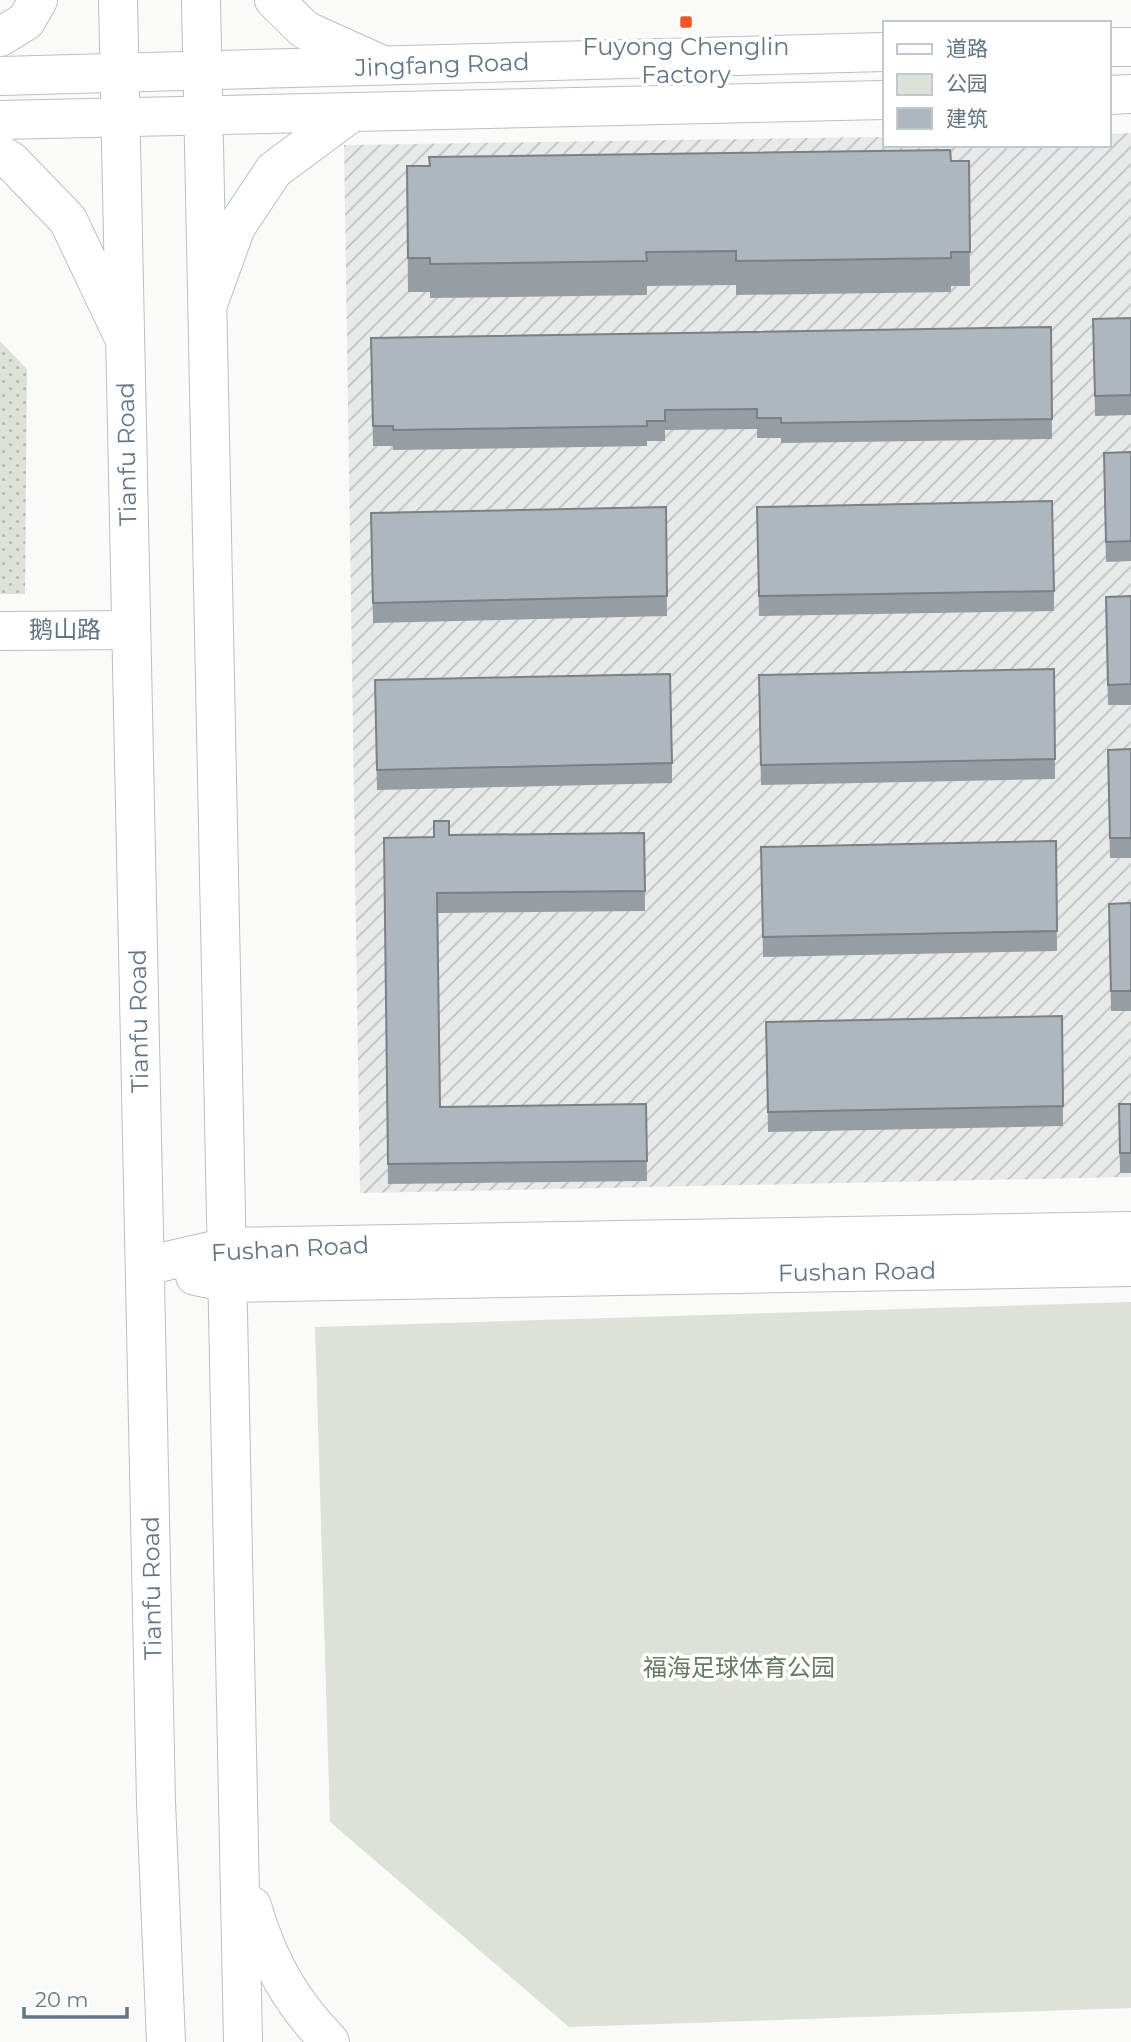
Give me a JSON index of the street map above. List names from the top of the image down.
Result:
{
  "streets": {
    "street": [
      "Jingfang Road",
      "Tianfu Road",
      "鹅山路",
      "Fushan Road"
    ]
  },
  "crossings": [
    ["Jingfang Road", "Tianfu Road"],
    ["Tianfu Road", "鹅山路"],
    ["Tianfu Road", "Fushan Road"]
  ],
  "parks": ["福海足球体育公园"],
  "places": {
    "transit": ["Fuyong Chenglin Factory"]
  },
  "legend": ["道路", "公园", "建筑"],
  "scale_bar": "20 m"
}
